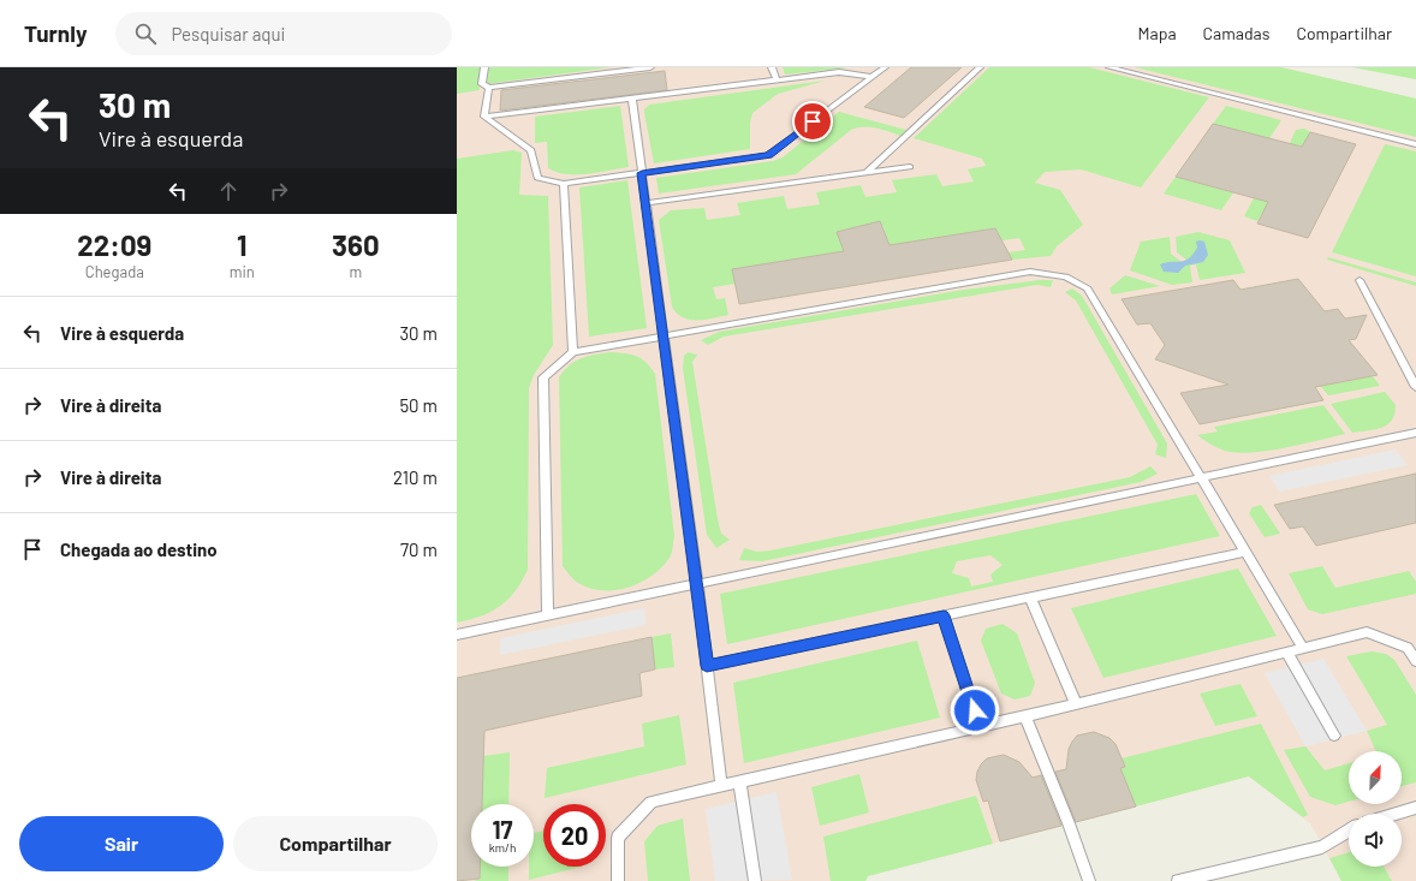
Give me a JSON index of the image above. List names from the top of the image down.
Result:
{
  "north": "top right",
  "page": {
    "header": "Turnly",
    "search": "Pesquisar aqui",
    "nav": ["Mapa", "Camadas", "Compartilhar"],
    "turn": ["30 m", "Vire à esquerda"],
    "eta": [
      "22:09",
      "Chegada",
      "1",
      "min",
      "360",
      "m"
    ],
    "list": [
      {
        "name": "Vire à esquerda",
        "value": "30 m"
      },
      {
        "name": "Vire à direita",
        "value": "50 m"
      },
      {
        "name": "Vire à direita",
        "value": "210 m"
      },
      {
        "name": "Chegada ao destino",
        "value": "70 m"
      }
    ],
    "speed": "17 km/h",
    "limit": "20",
    "buttons": ["Sair", "Compartilhar"]
  }
}
